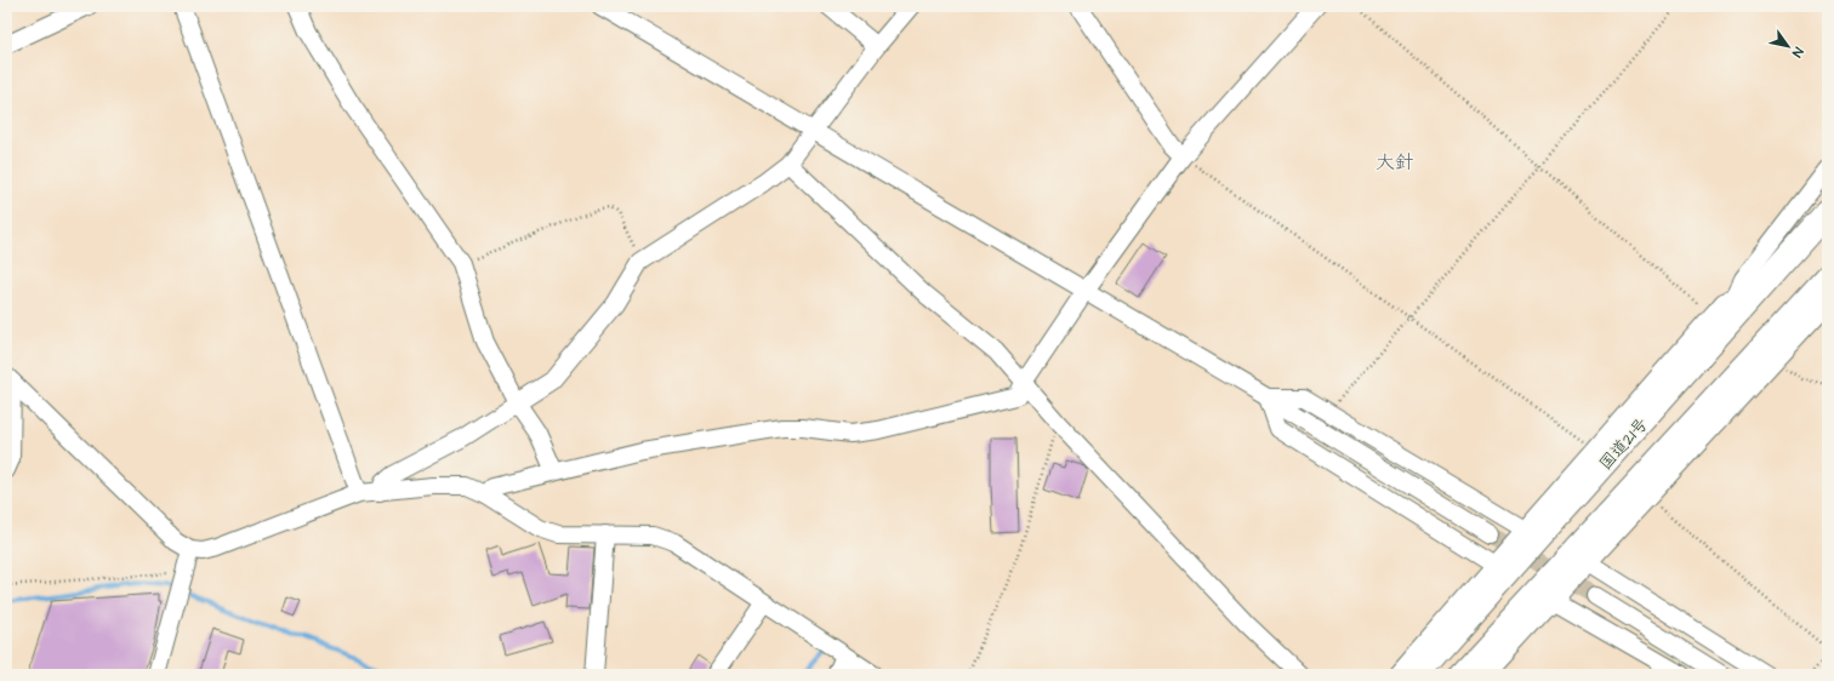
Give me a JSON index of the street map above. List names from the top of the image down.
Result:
{
  "streets": {
    "highway": ["国道21号"]
  },
  "districts": ["大針"],
  "north": "bottom right"
}
